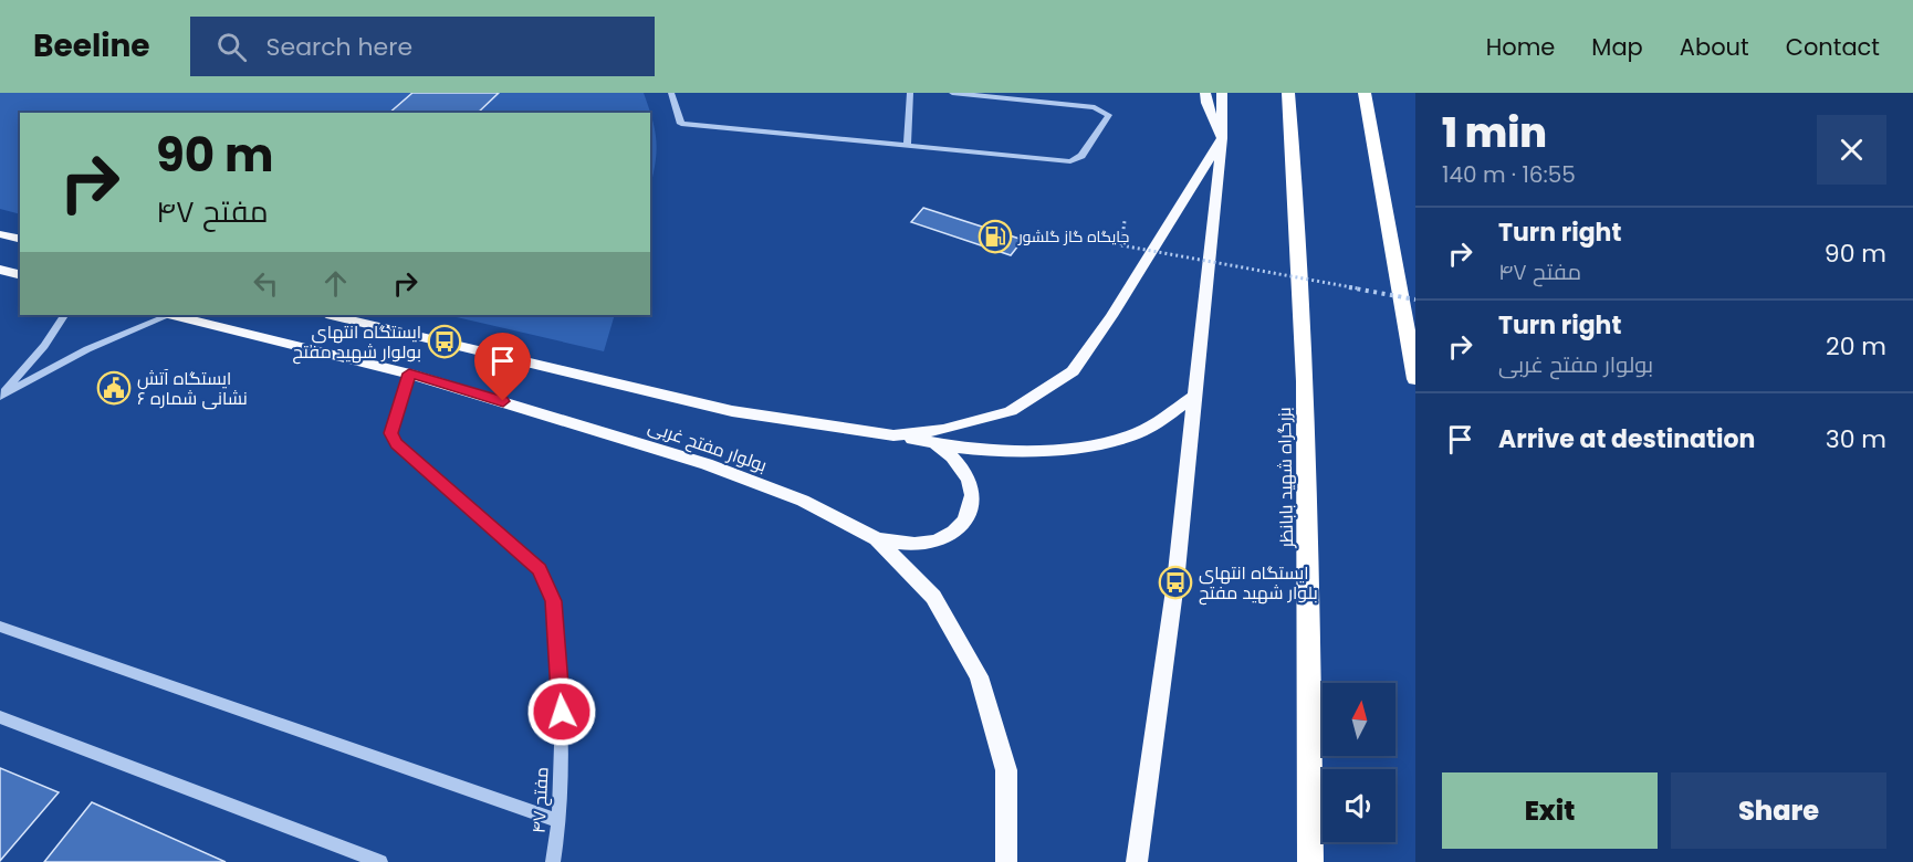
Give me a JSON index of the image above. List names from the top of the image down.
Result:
{
  "streets": {
    "highway": ["بزرگراه شهید بابانظر"],
    "main road": ["بولوار مفتح غربی"],
    "street": ["مفتح ۴۷"]
  },
  "crossings": [
    ["بولوار مفتح غربی", "مفتح ۴۷"]
  ],
  "places": {
    "fuel station": ["جایگاه گاز گلشور"],
    "bus stop": ["ایستگاه انتهای بولوار شهید مفتح", "ایستگاه انتهای بلوار شهید مفتح"],
    "public building": ["ایستگاه آتش نشانی شماره ۶"]
  },
  "north": "top",
  "page": {
    "header": "Beeline",
    "search": "Search here",
    "nav": [
      "Home",
      "Map",
      "About",
      "Contact"
    ],
    "heading": ["1 min", "140 m · 16:55"],
    "turn": ["90 m", "مفتح ۴۷"],
    "list": [
      {
        "name": "Turn right",
        "note": "مفتح ۴۷",
        "value": "90 m"
      },
      {
        "name": "Turn right",
        "note": "بولوار مفتح غربی",
        "value": "20 m"
      },
      {
        "name": "Arrive at destination",
        "value": "30 m"
      }
    ],
    "buttons": ["Exit", "Share"]
  }
}
